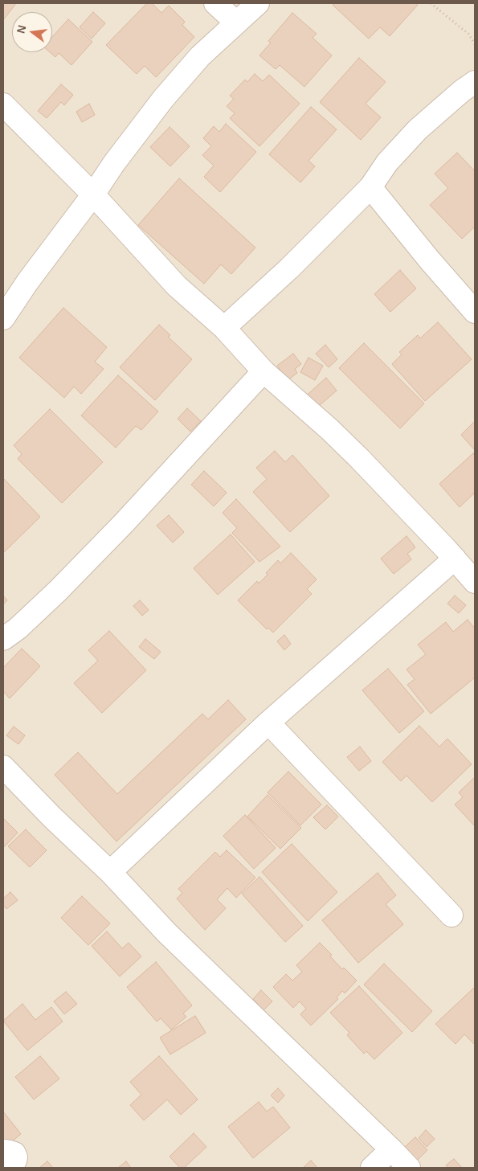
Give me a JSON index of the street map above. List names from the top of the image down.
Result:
{
  "north": "left"
}
